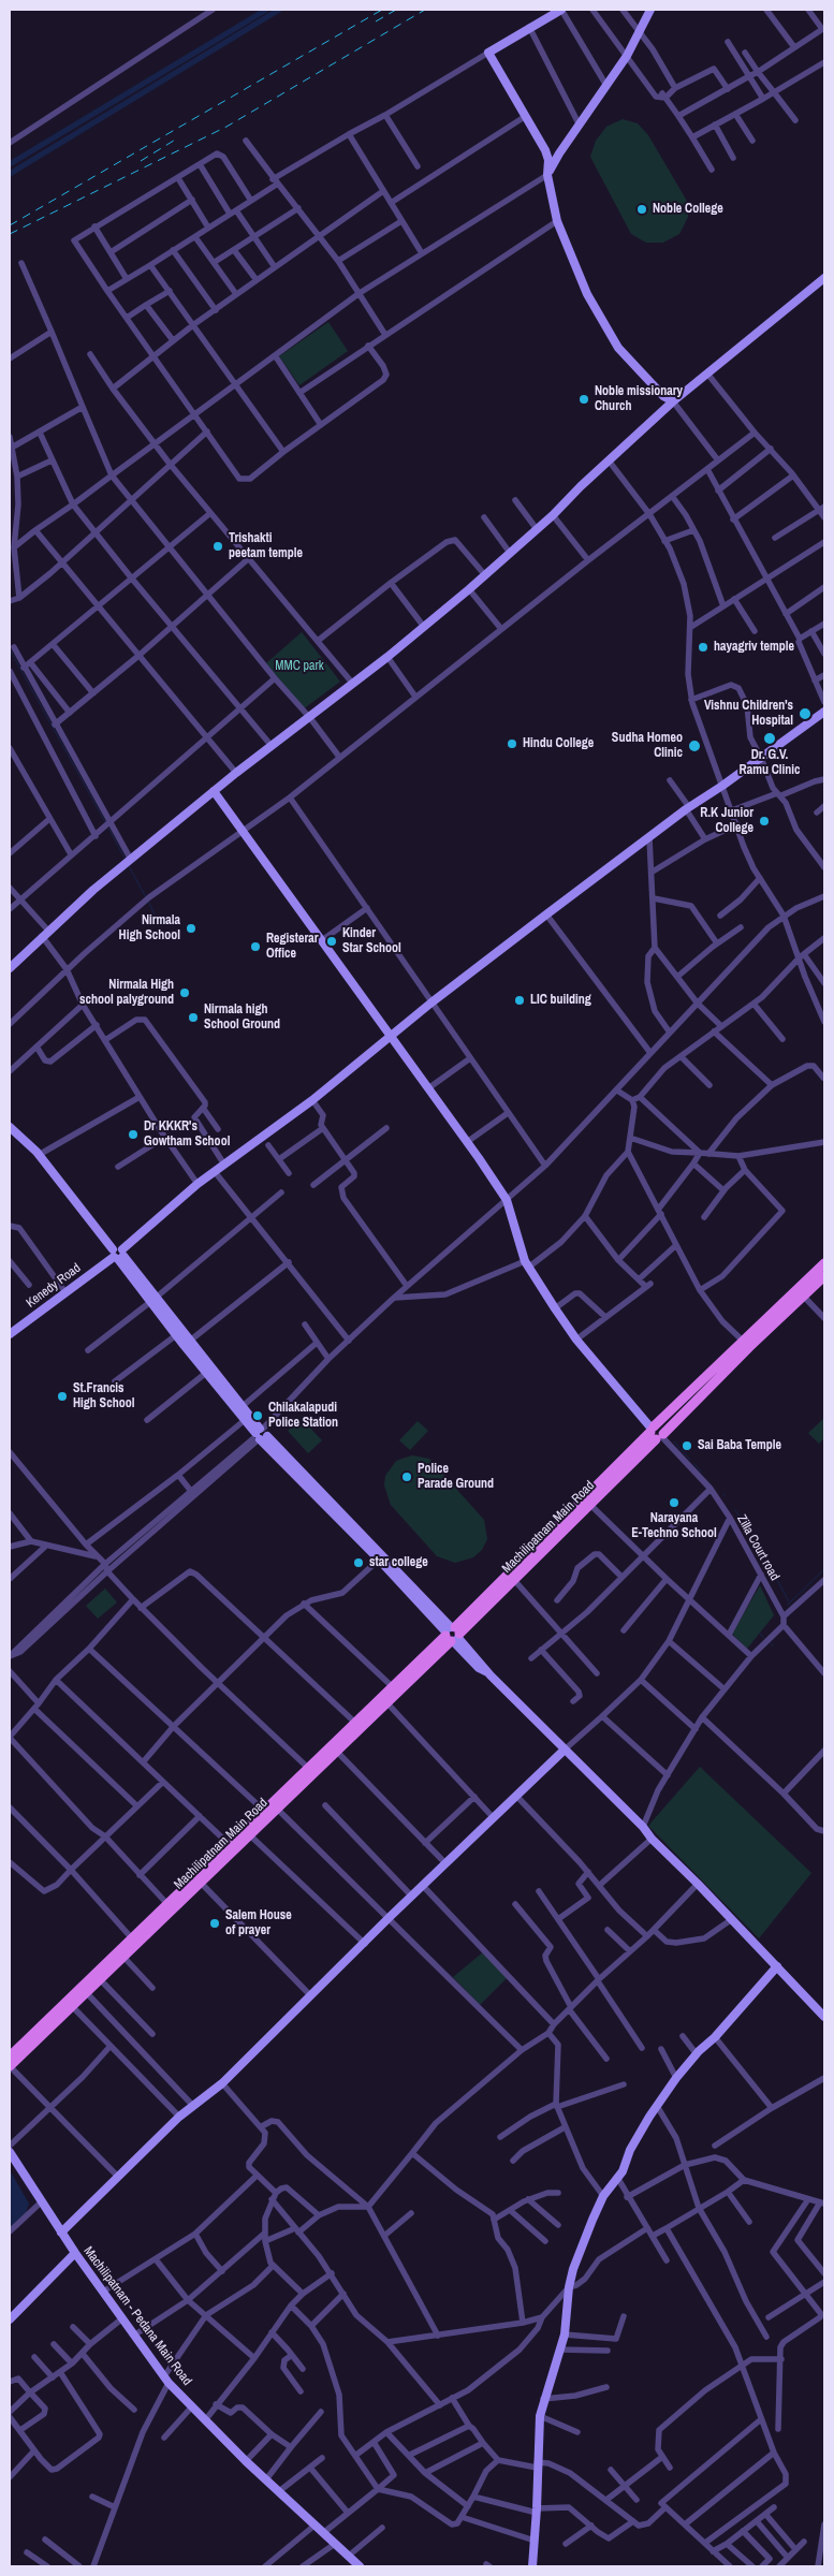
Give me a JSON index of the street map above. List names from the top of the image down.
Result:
{
  "streets": {
    "main road": ["Machilipatnam Main Road"],
    "street": ["Kenedy Road", "Zilla Court road", "Machilipatnam - Pedana Main Road"]
  },
  "crossings": [
    ["Machilipatnam Main Road", "Zilla Court road"]
  ],
  "parks": ["MMC park"],
  "places": [
    "Noble College",
    "Noble missionary Church",
    "Trishakti peetam temple",
    "hayagriv temple",
    "Vishnu Children's Hospital",
    "Dr. G.V. Ramu Clinic",
    "Hindu College",
    "Sudha Homeo Clinic",
    "R.K Junior College",
    "Nirmala High School",
    "Kinder Star School",
    "Registerar Office",
    "Nirmala High school palyground",
    "LIC building",
    "Nirmala high School Ground",
    "Dr KKKR's Gowtham School",
    "St.Francis High School",
    "Chilakalapudi Police Station",
    "Sai Baba Temple",
    "Police Parade Ground",
    "Narayana E-Techno School",
    "star college",
    "Salem House of prayer"
  ]
}
